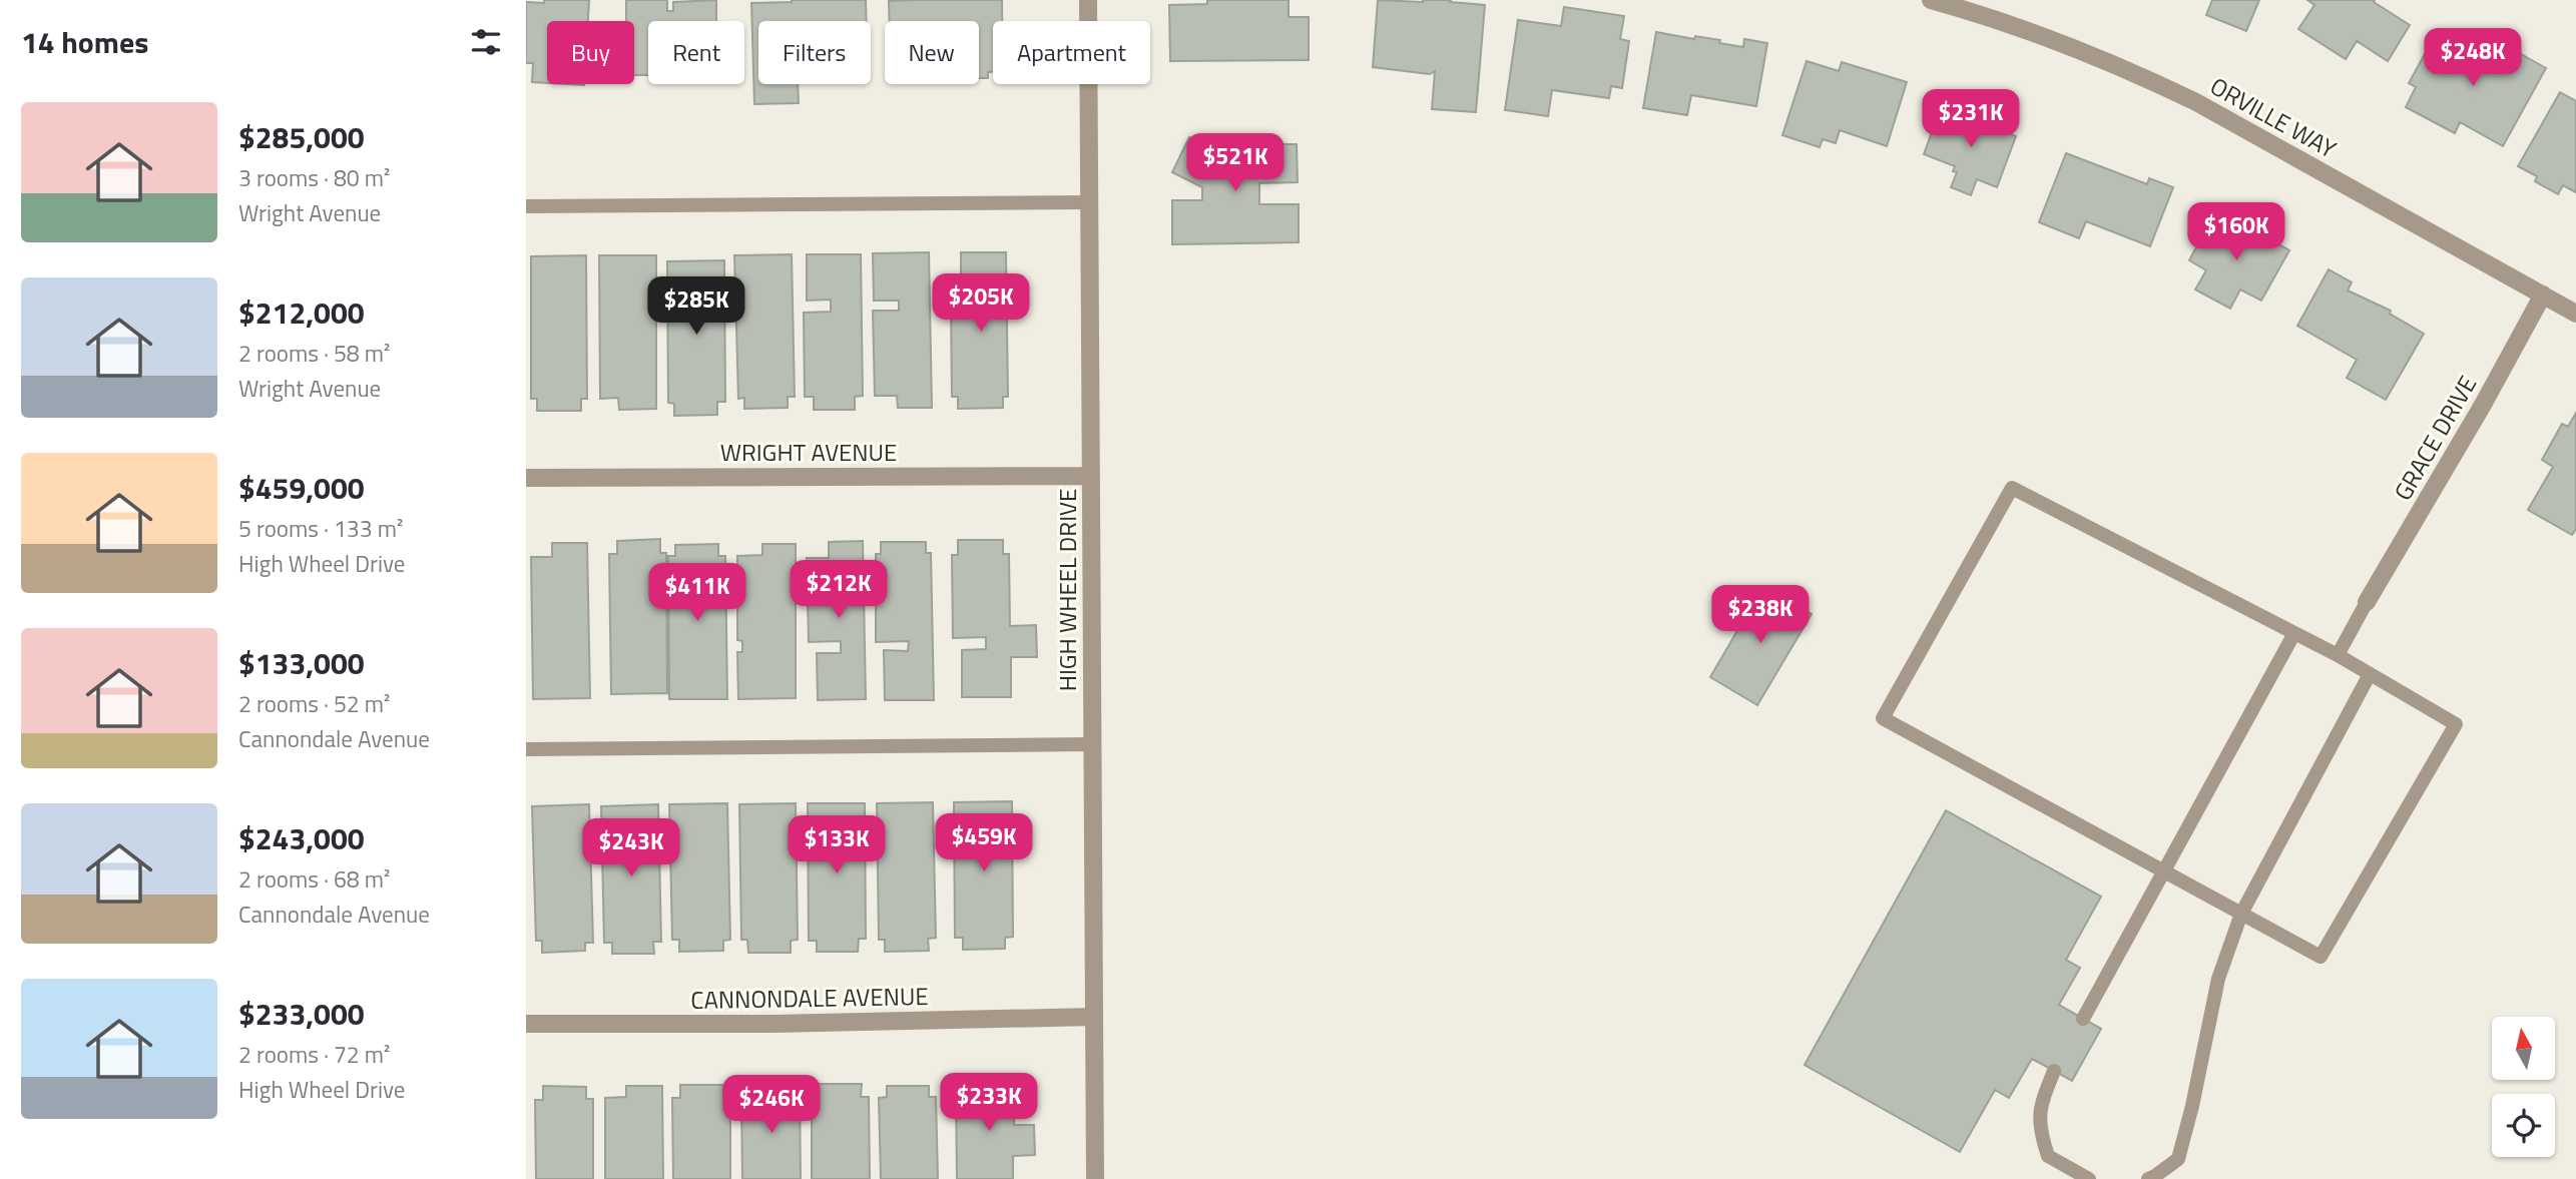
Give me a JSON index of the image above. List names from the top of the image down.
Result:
{
  "streets": {
    "street": [
      "ORVILLE WAY",
      "GRACE DRIVE",
      "WRIGHT AVENUE",
      "HIGH WHEEL DRIVE",
      "CANNONDALE AVENUE"
    ]
  },
  "crossings": [
    ["ORVILLE WAY", "GRACE DRIVE"],
    ["WRIGHT AVENUE", "HIGH WHEEL DRIVE"],
    ["HIGH WHEEL DRIVE", "CANNONDALE AVENUE"]
  ],
  "north": "top",
  "page": {
    "heading": "14 homes",
    "chip": [
      "Buy",
      "Rent",
      "Filters",
      "New",
      "Apartment"
    ],
    "price": [
      "$248K",
      "$231K",
      "$521K",
      "$160K",
      "$205K",
      "$285K",
      "$212K",
      "$411K",
      "$238K",
      "$459K",
      "$133K",
      "$243K",
      "$233K",
      "$246K"
    ],
    "list": [
      {
        "name": "$285,000",
        "note": "3 rooms · 80 m² · Wright Avenue"
      },
      {
        "name": "$212,000",
        "note": "2 rooms · 58 m² · Wright Avenue"
      },
      {
        "name": "$459,000",
        "note": "5 rooms · 133 m² · High Wheel Drive"
      },
      {
        "name": "$133,000",
        "note": "2 rooms · 52 m² · Cannondale Avenue"
      },
      {
        "name": "$243,000",
        "note": "2 rooms · 68 m² · Cannondale Avenue"
      },
      {
        "name": "$233,000",
        "note": "2 rooms · 72 m² · High Wheel Drive"
      }
    ]
  }
}
